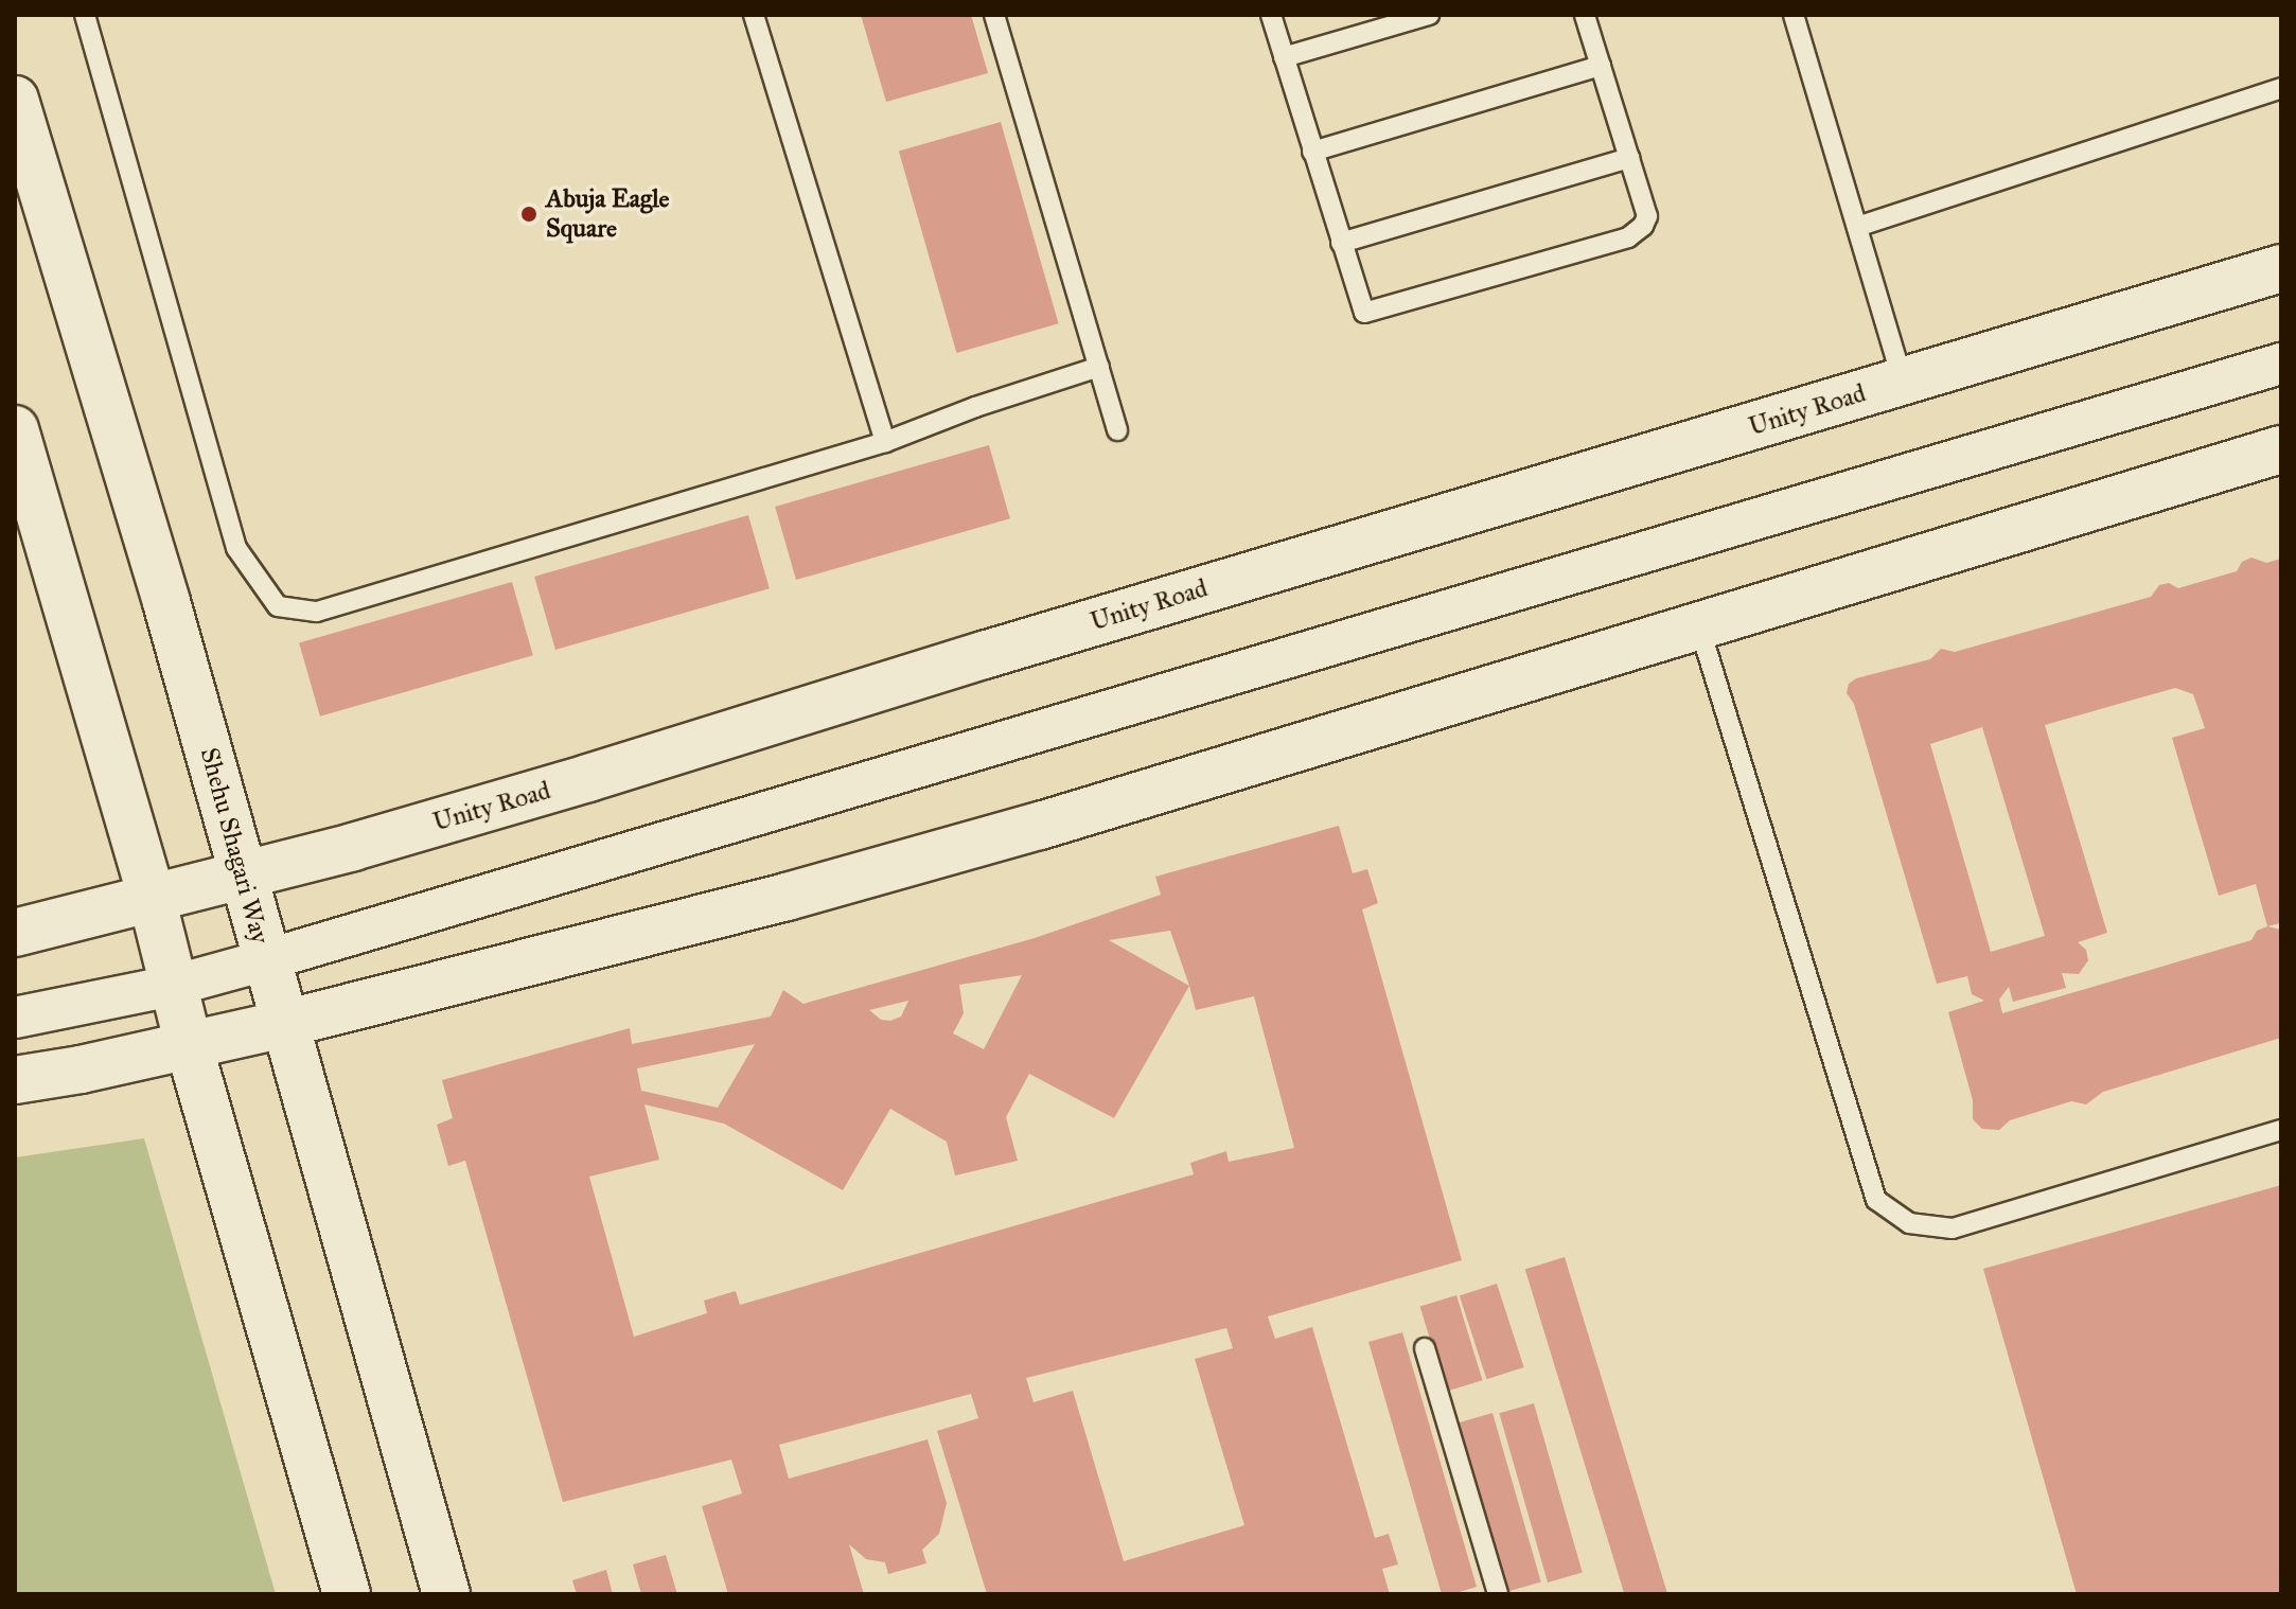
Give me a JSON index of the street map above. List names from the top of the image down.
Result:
{
  "streets": {
    "street": ["Unity Road", "Shehu Shagari Way"]
  },
  "crossings": [
    ["Unity Road", "Shehu Shagari Way"]
  ],
  "places": ["Abuja Eagle Square"]
}
